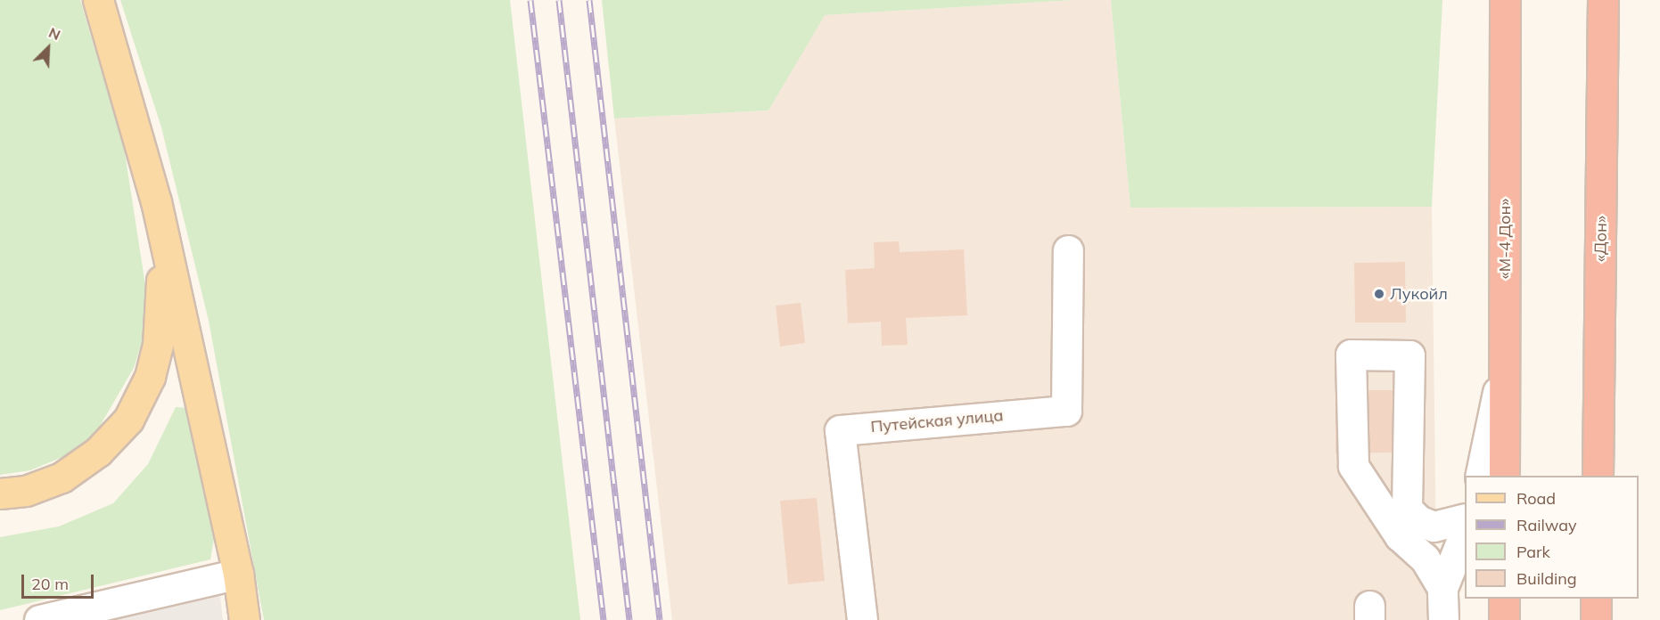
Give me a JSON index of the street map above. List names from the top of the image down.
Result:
{
  "streets": {
    "highway": ["«М-4 Дон»", "«Дон»"],
    "street": ["Путейская улица"]
  },
  "places": ["Лукойл"],
  "legend": [
    "Road",
    "Railway",
    "Park",
    "Building"
  ],
  "scale_bar": "20 m",
  "north": "top right"
}
